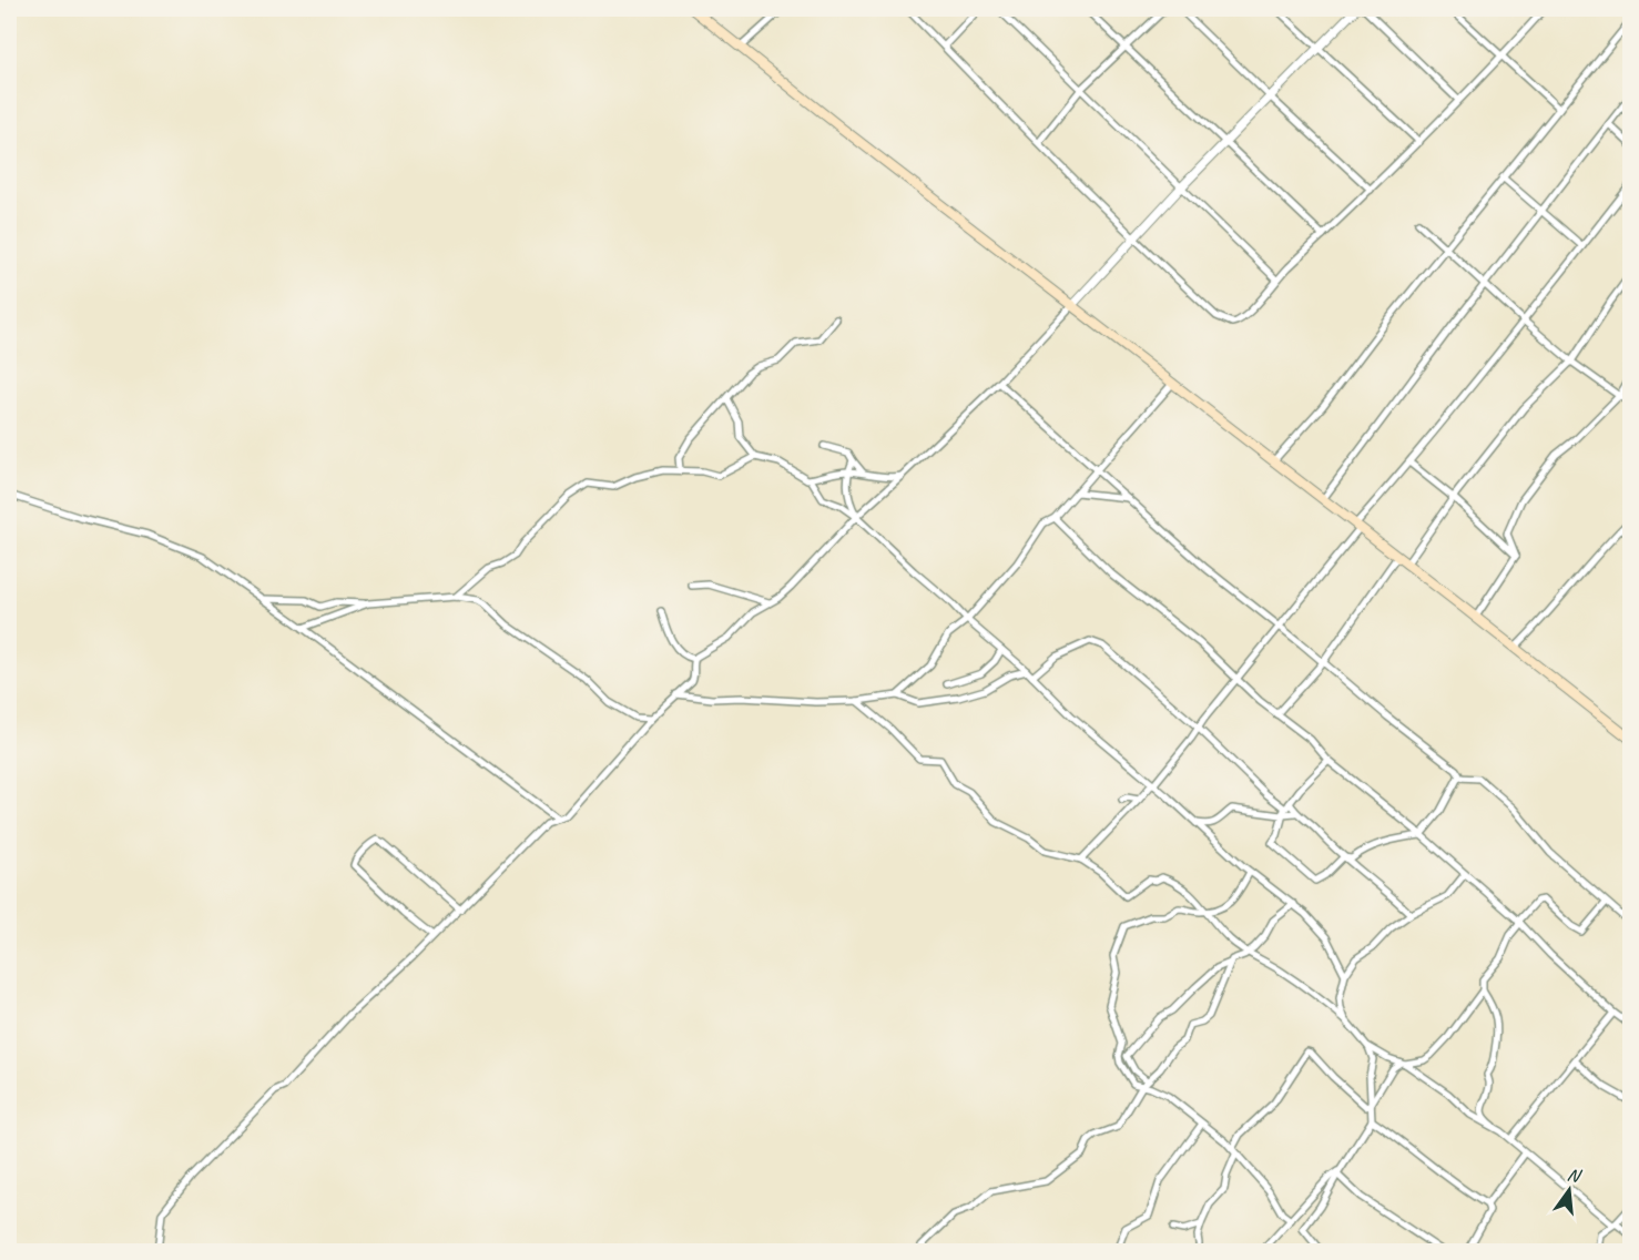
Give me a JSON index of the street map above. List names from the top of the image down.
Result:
{
  "north": "top"
}
